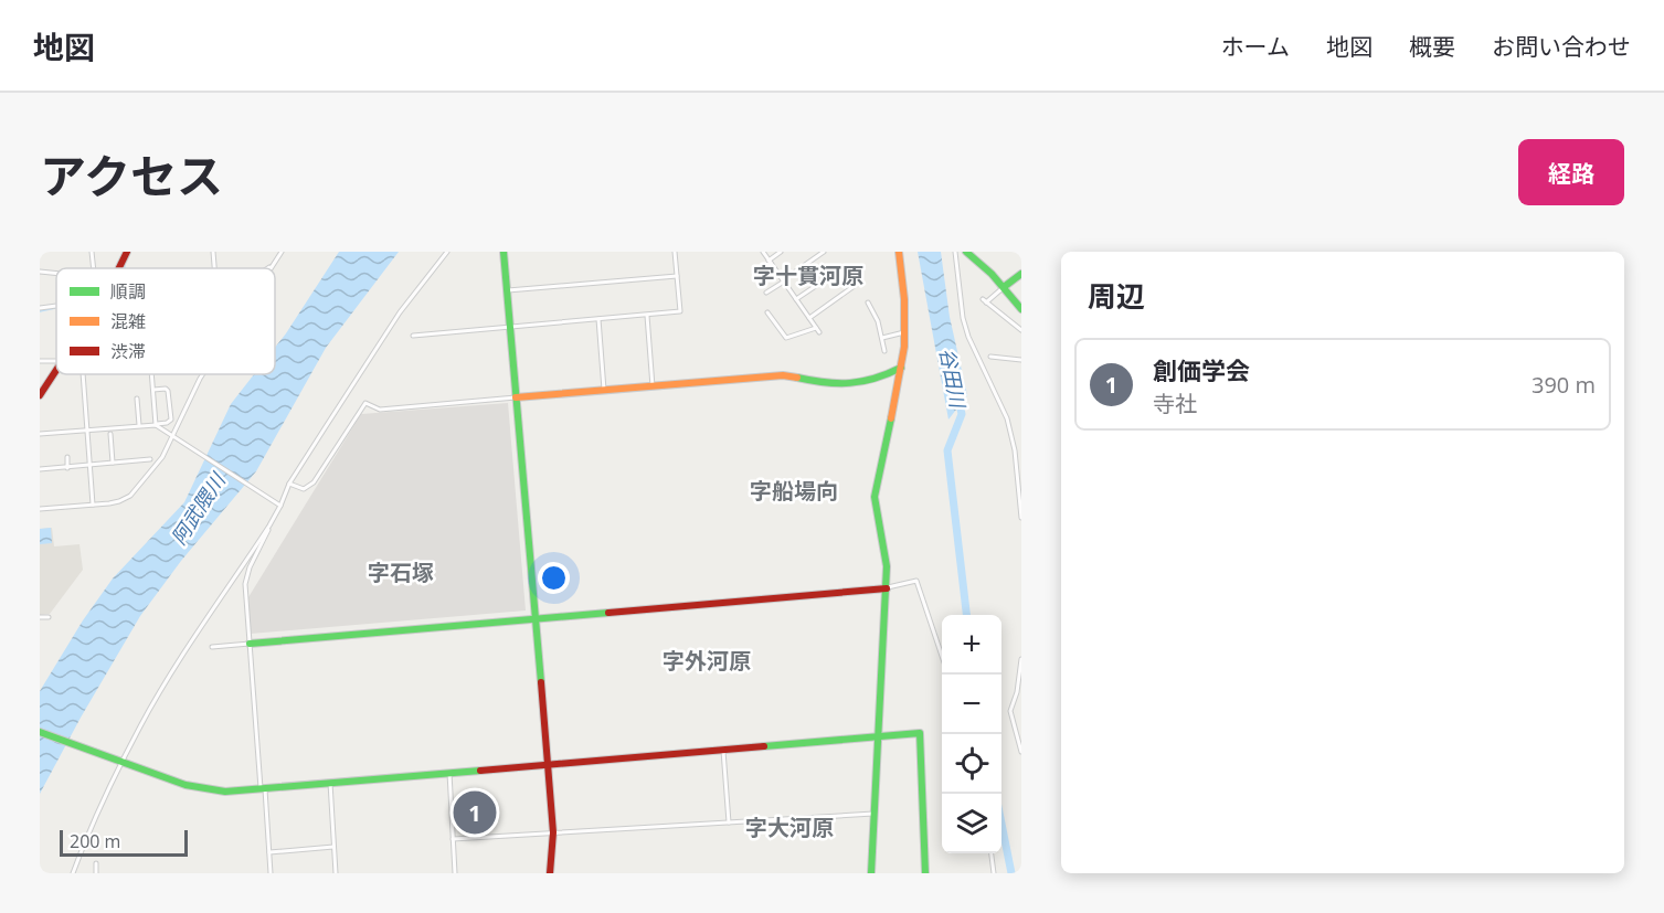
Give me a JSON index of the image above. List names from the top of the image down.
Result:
{
  "districts": [
    "字十貫河原",
    "字船場向",
    "字石塚",
    "字外河原",
    "字大河原"
  ],
  "water": ["谷田川", "阿武隈川"],
  "legend": ["順調", "混雑", "渋滞"],
  "scale_bar": "200 m",
  "page": {
    "header": "地図",
    "nav": [
      "ホーム",
      "地図",
      "概要",
      "お問い合わせ"
    ],
    "title": "アクセス",
    "buttons": "経路",
    "heading": "周辺",
    "list": [
      {
        "mark": "1",
        "name": "創価学会",
        "note": "寺社",
        "value": "390 m"
      }
    ],
    "map_buttons": ["+", "−"],
    "pins": "1",
    "scale": "200 m"
  }
}
